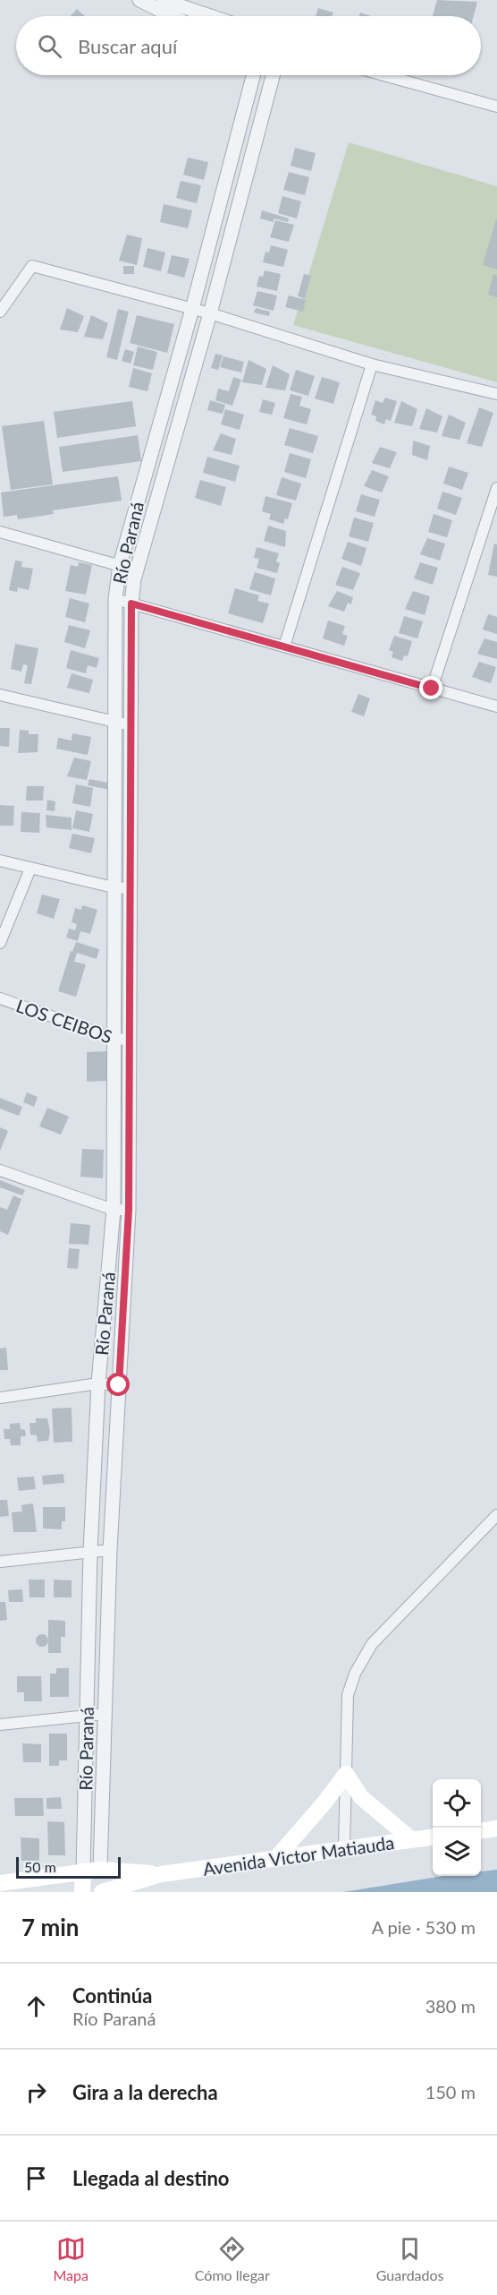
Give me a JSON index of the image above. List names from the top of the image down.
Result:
{
  "streets": {
    "main road": ["Avenida Victor Matiauda"],
    "street": ["Río Paraná", "LOS CEIBOS"]
  },
  "crossings": [
    ["Río Paraná", "LOS CEIBOS"],
    ["Río Paraná", "Avenida Victor Matiauda"]
  ],
  "scale_bar": "50 m",
  "page": {
    "search": "Buscar aquí",
    "scale": "50 m",
    "heading": ["7 min", "A pie · 530 m"],
    "list": [
      ["Continúa", "Río Paraná", "380 m"],
      ["Gira a la derecha", "150 m"],
      "Llegada al destino"
    ],
    "nav": ["Mapa", "Cómo llegar", "Guardados"]
  }
}
